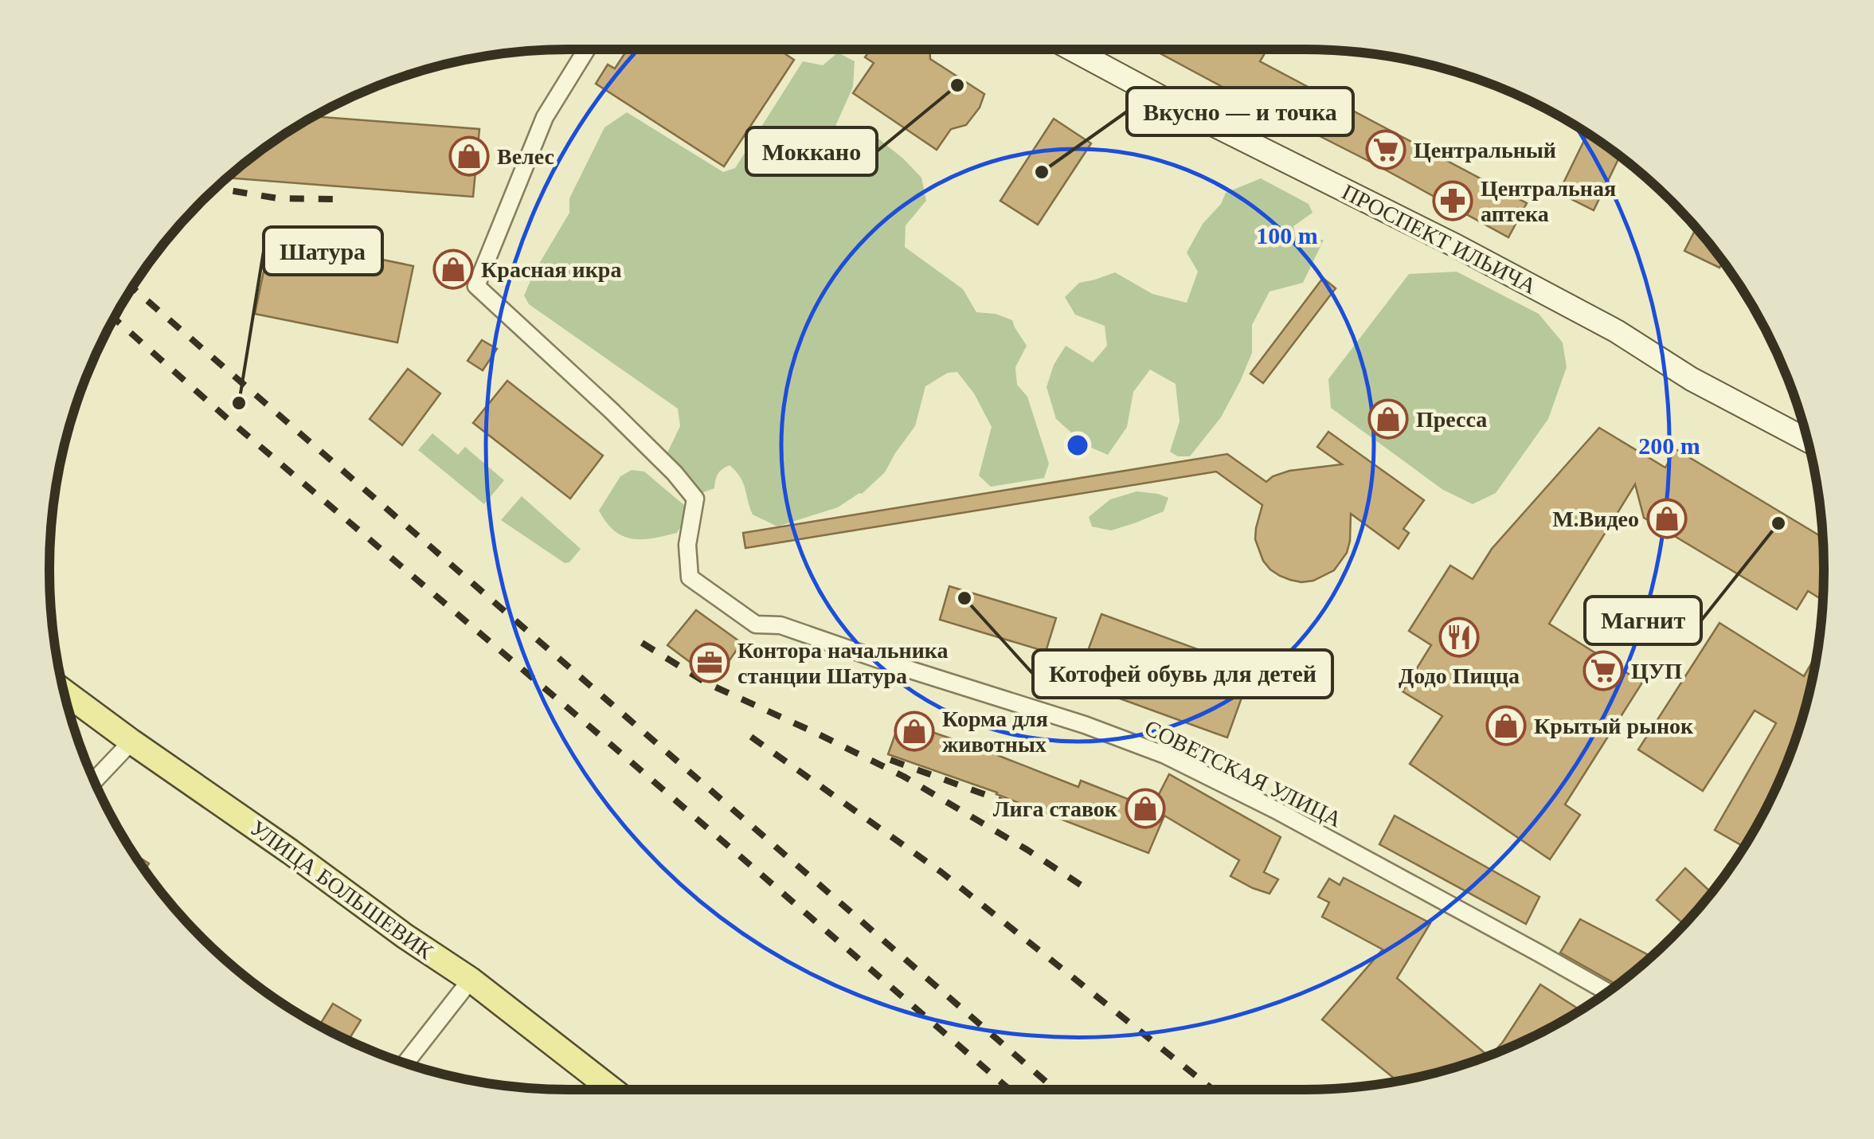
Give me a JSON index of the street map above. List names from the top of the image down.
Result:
{
  "streets": {
    "main road": ["УЛИЦА БОЛЬШЕВИК"],
    "street": ["ПРОСПЕКТ ИЛЬИЧА", "СОВЕТСКАЯ УЛИЦА"]
  },
  "places": {
    "other": [
      "Моккано",
      "Вкусно — и точка",
      "Шатура",
      "Магнит",
      "Котофей обувь для детей"
    ],
    "supermarket": ["Центральный", "ЦУП"],
    "shop": [
      "Велес",
      "Красная икра",
      "Пресса",
      "М.Видео",
      "Крытый рынок",
      "Корма для животных",
      "Лига ставок"
    ],
    "pharmacy": ["Центральная аптека"],
    "restaurant": ["Додо Пицца"],
    "office": ["Контора начальника станции Шатура"]
  },
  "rings": ["100 m", "200 m"]
}
